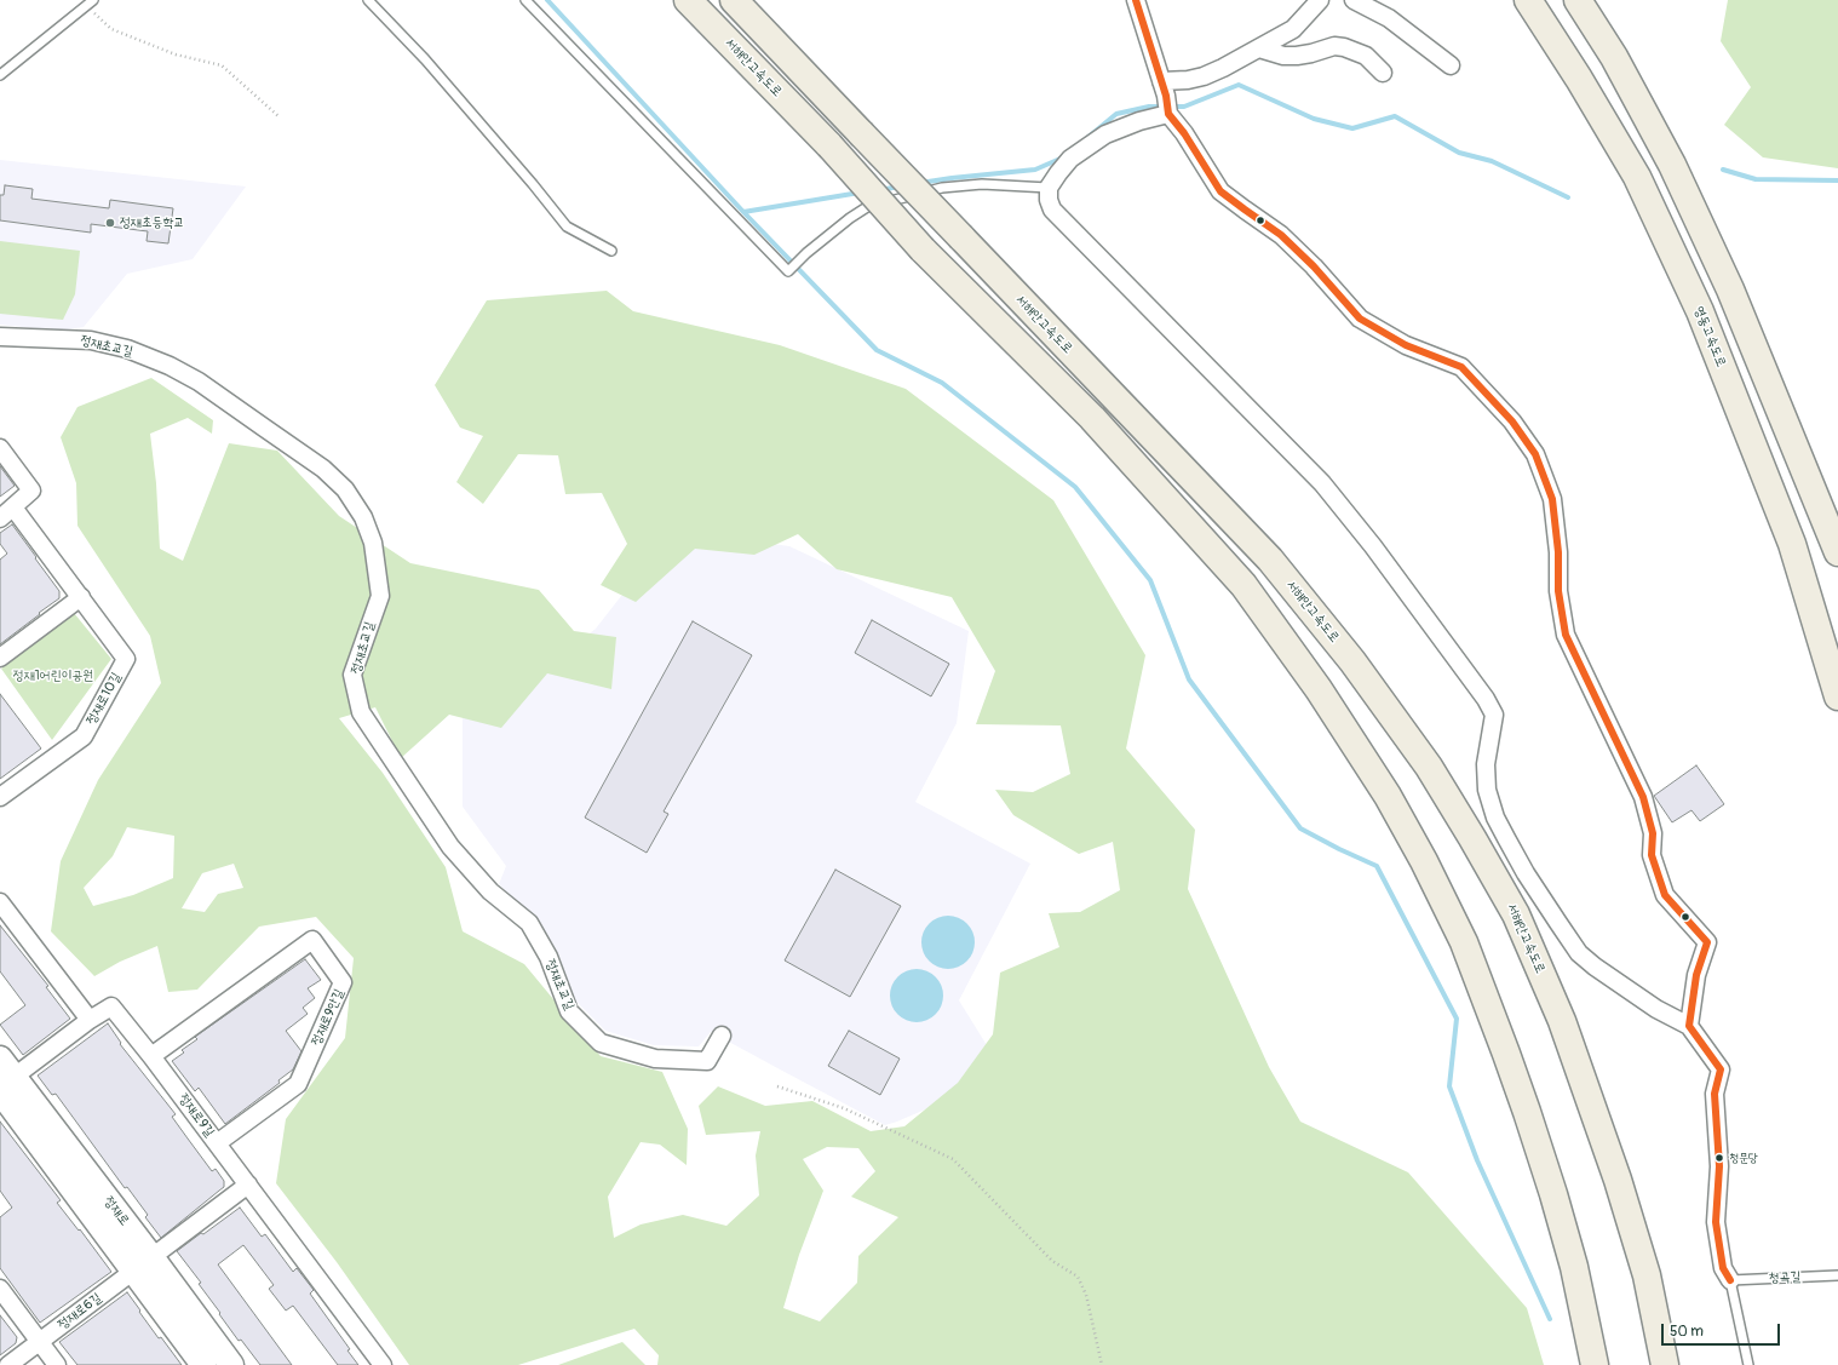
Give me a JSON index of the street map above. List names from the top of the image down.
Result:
{
  "streets": {
    "highway": ["서해안고속도로", "영동고속도로"],
    "street": [
      "정재초교길",
      "정재로10길",
      "정재로9안길",
      "정재로9길",
      "정재로",
      "정재로6길"
    ],
    "lane": ["청곡길"]
  },
  "crossings": [
    ["정재로9안길", "정재로9길"],
    ["정재로9길", "정재로6길"],
    ["정재로", "정재로6길"]
  ],
  "parks": ["정재1어린이공원"],
  "places": ["정재초등학교", "청문당"],
  "scale_bar": "50 m"
}
